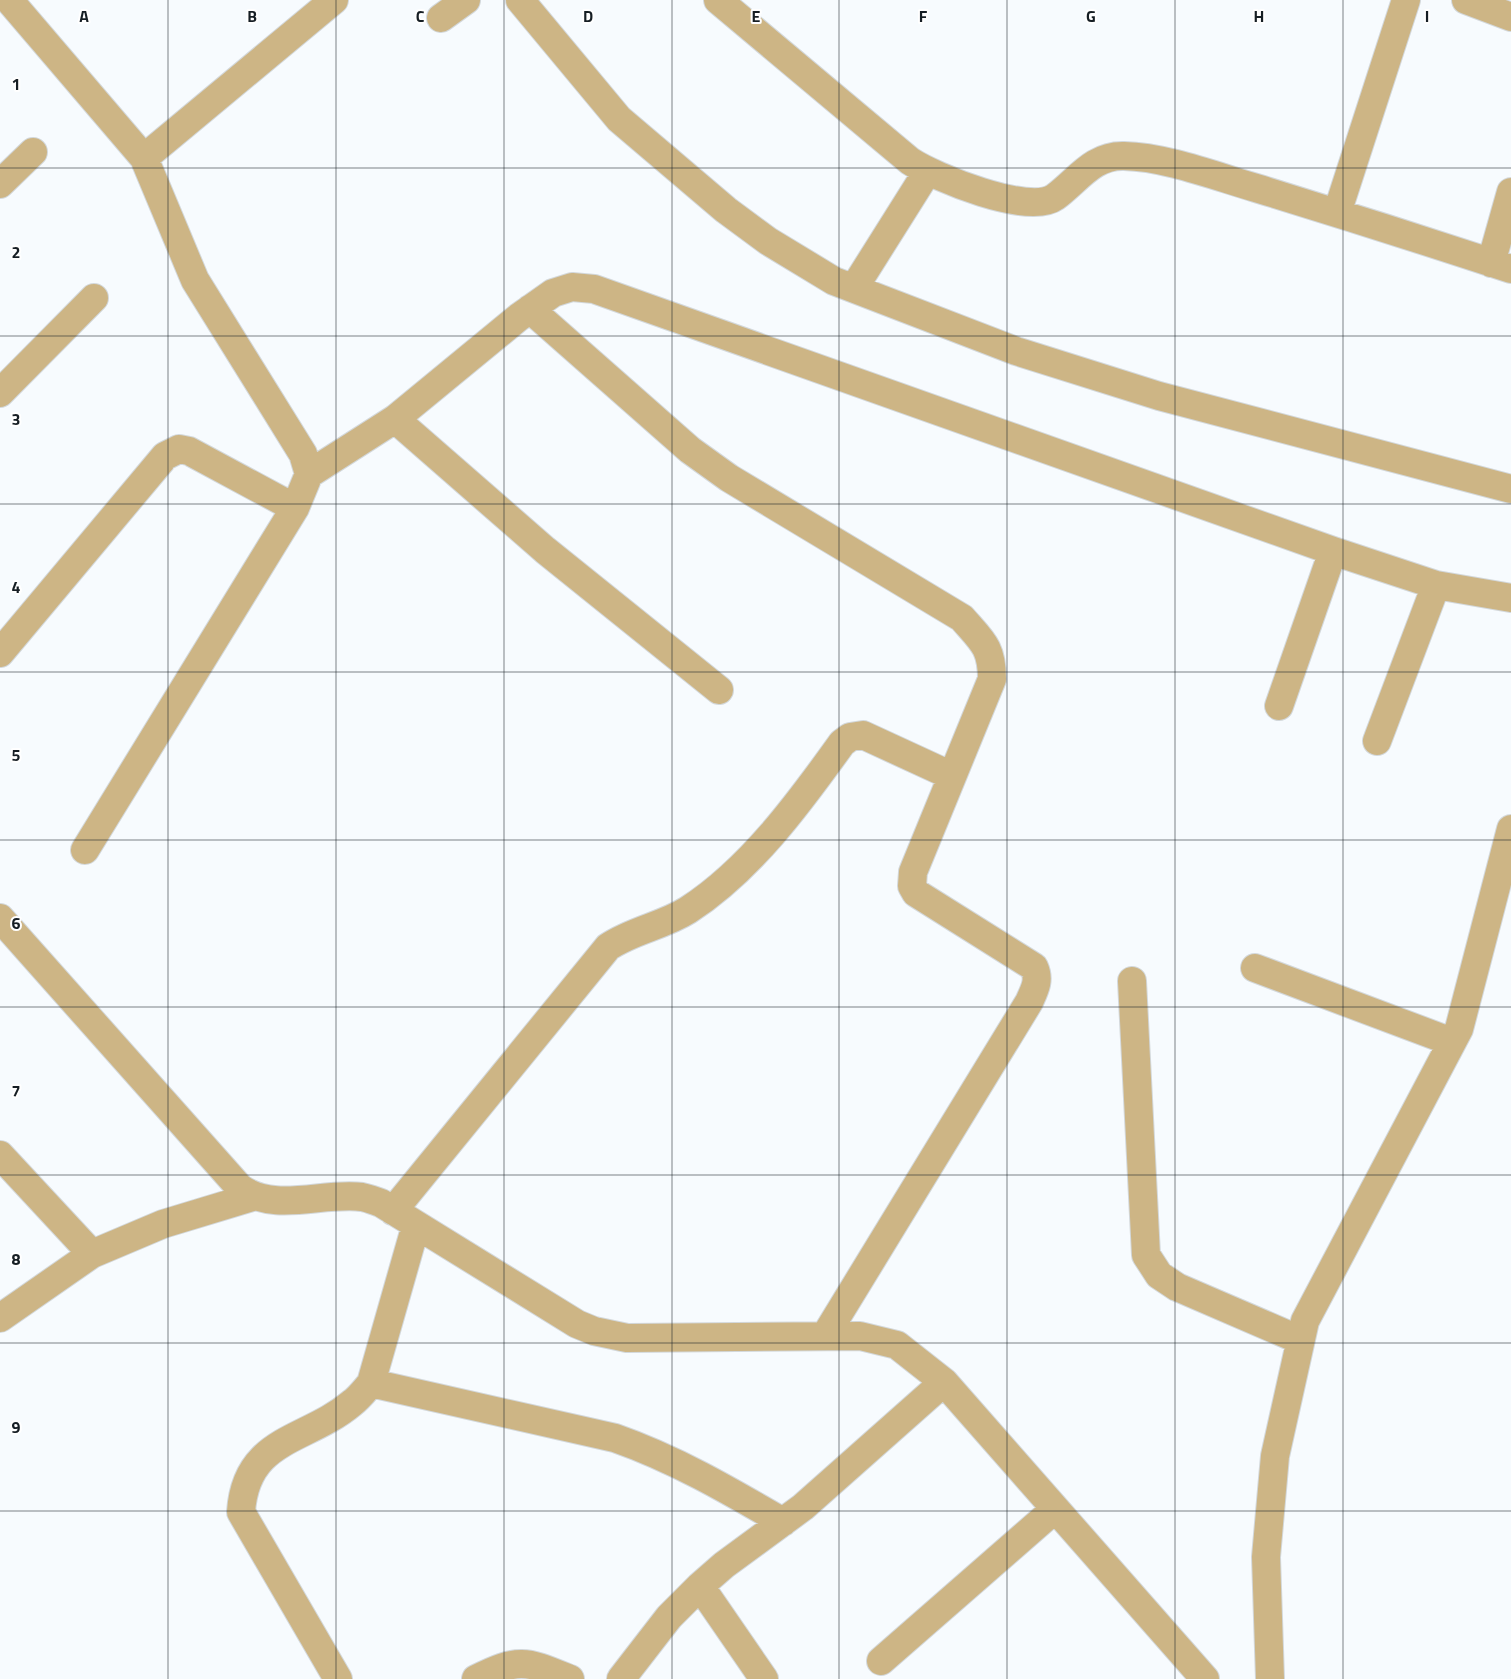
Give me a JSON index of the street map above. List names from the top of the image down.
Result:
{
  "grid": {
    "columns": [
      "A",
      "B",
      "C",
      "D",
      "E",
      "F",
      "G",
      "H",
      "I"
    ],
    "rows": [
      "1",
      "2",
      "3",
      "4",
      "5",
      "6",
      "7",
      "8",
      "9"
    ]
  }
}
